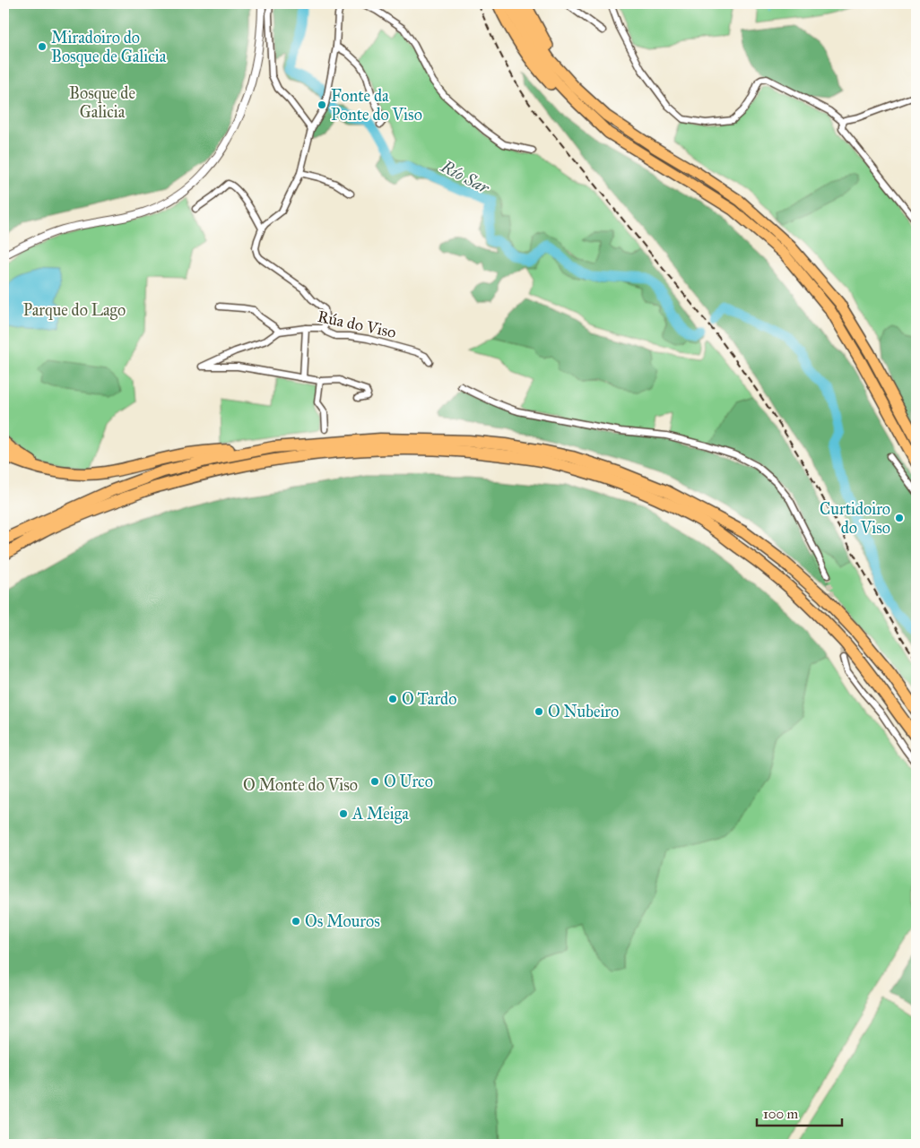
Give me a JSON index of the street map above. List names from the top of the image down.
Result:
{
  "streets": {
    "street": ["Rúa do Viso"]
  },
  "water": ["Río Sar"],
  "parks": ["Bosque de Galicia", "Parque do Lago", "O Monte do Viso"],
  "places": [
    "Miradoiro do Bosque de Galicia",
    "Fonte da Ponte do Viso",
    "Curtidoiro do Viso",
    "O Tardo",
    "O Nubeiro",
    "O Urco",
    "A Meiga",
    "Os Mouros"
  ],
  "scale_bar": "100 m"
}
